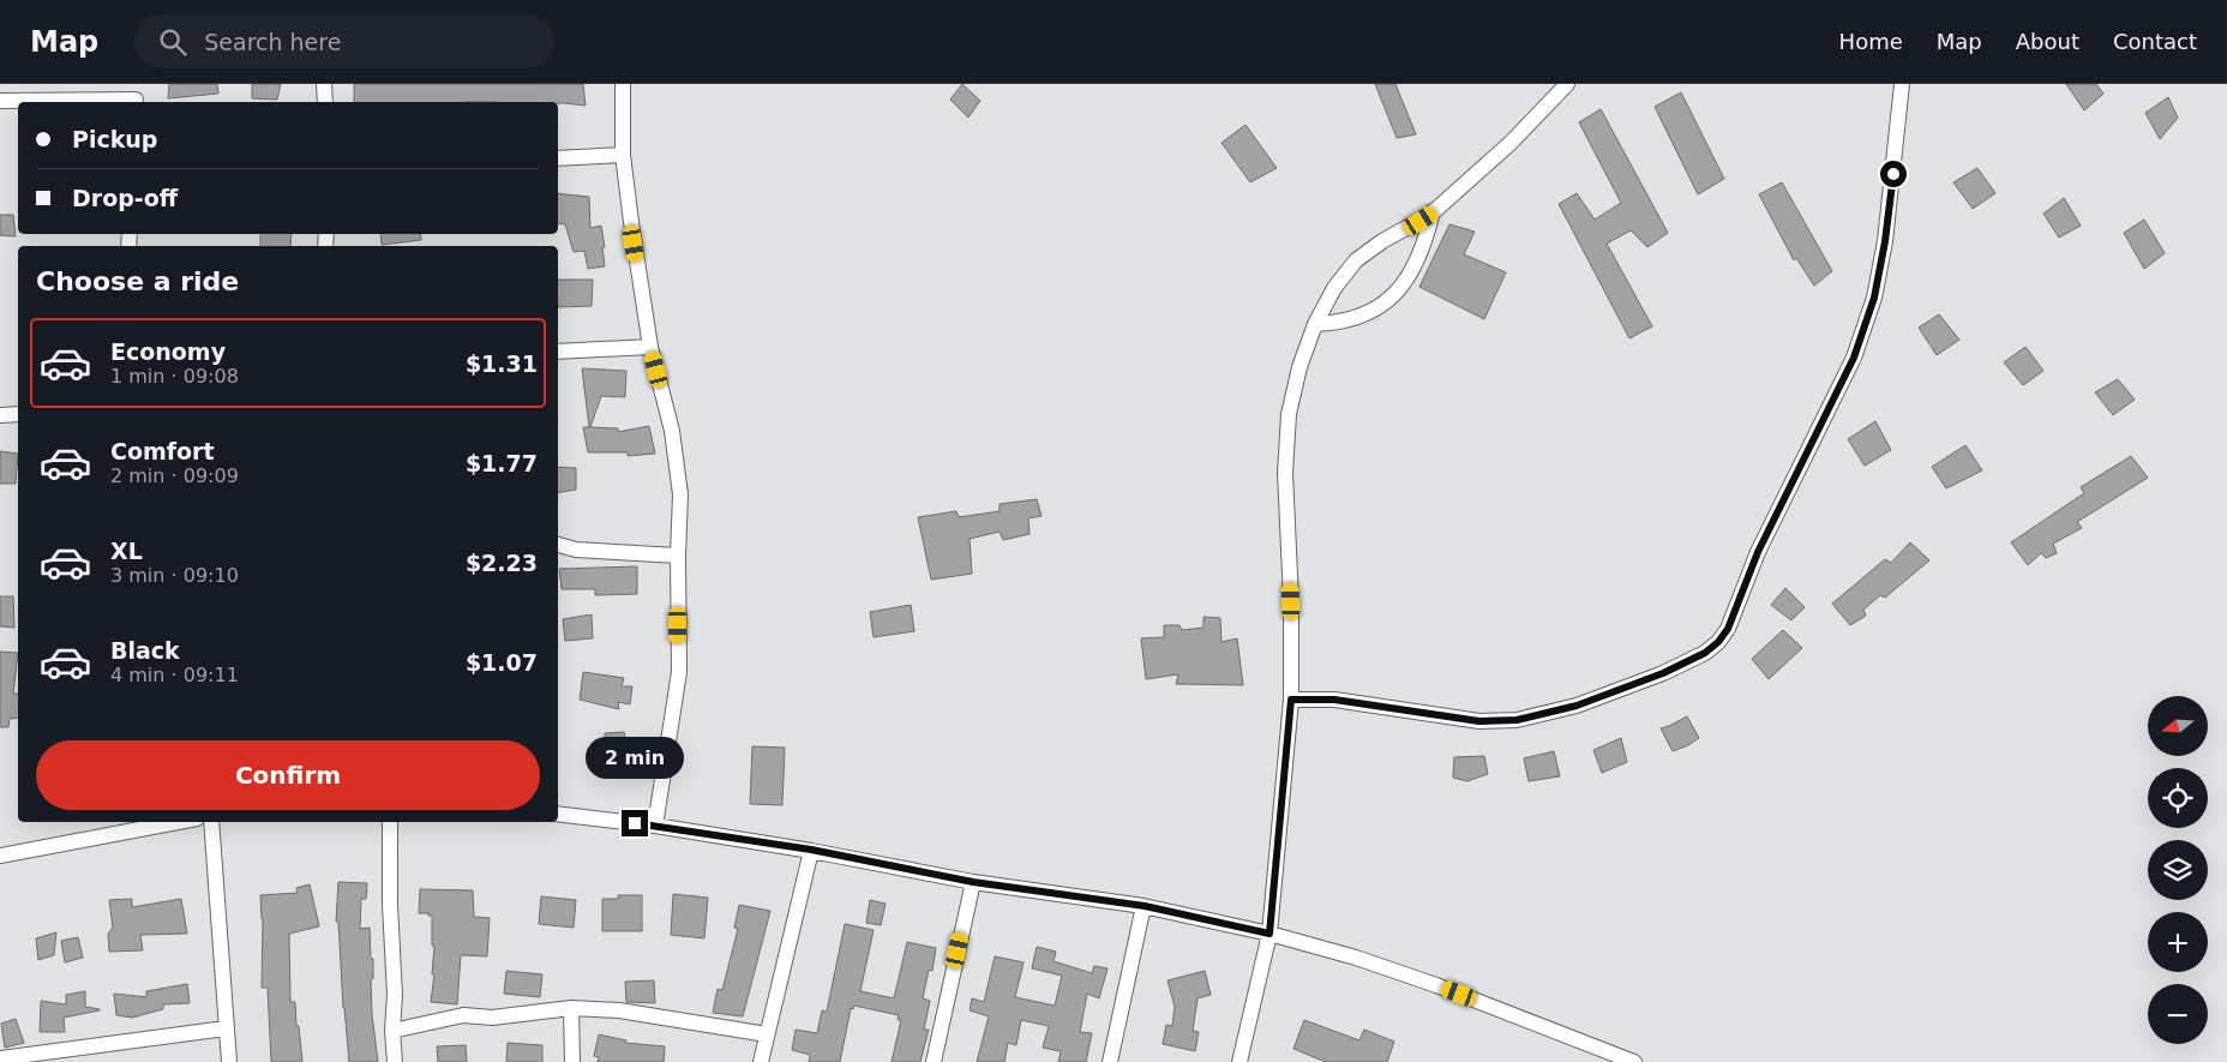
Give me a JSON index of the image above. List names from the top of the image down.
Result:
{
  "north": "left",
  "page": {
    "header": "Map",
    "search": "Search here",
    "nav": [
      "Home",
      "Map",
      "About",
      "Contact"
    ],
    "banner": ["Pickup", "Drop-off"],
    "heading": "Choose a ride",
    "list": [
      {
        "name": "Economy",
        "note": "1 min · 09:08",
        "value": "$1.31"
      },
      {
        "name": "Comfort",
        "note": "2 min · 09:09",
        "value": "$1.77"
      },
      {
        "name": "XL",
        "note": "3 min · 09:10",
        "value": "$2.23"
      },
      {
        "name": "Black",
        "note": "4 min · 09:11",
        "value": "$1.07"
      }
    ],
    "map_buttons": ["+", "−"],
    "buttons": "Confirm",
    "bubble": "2 min"
  }
}
